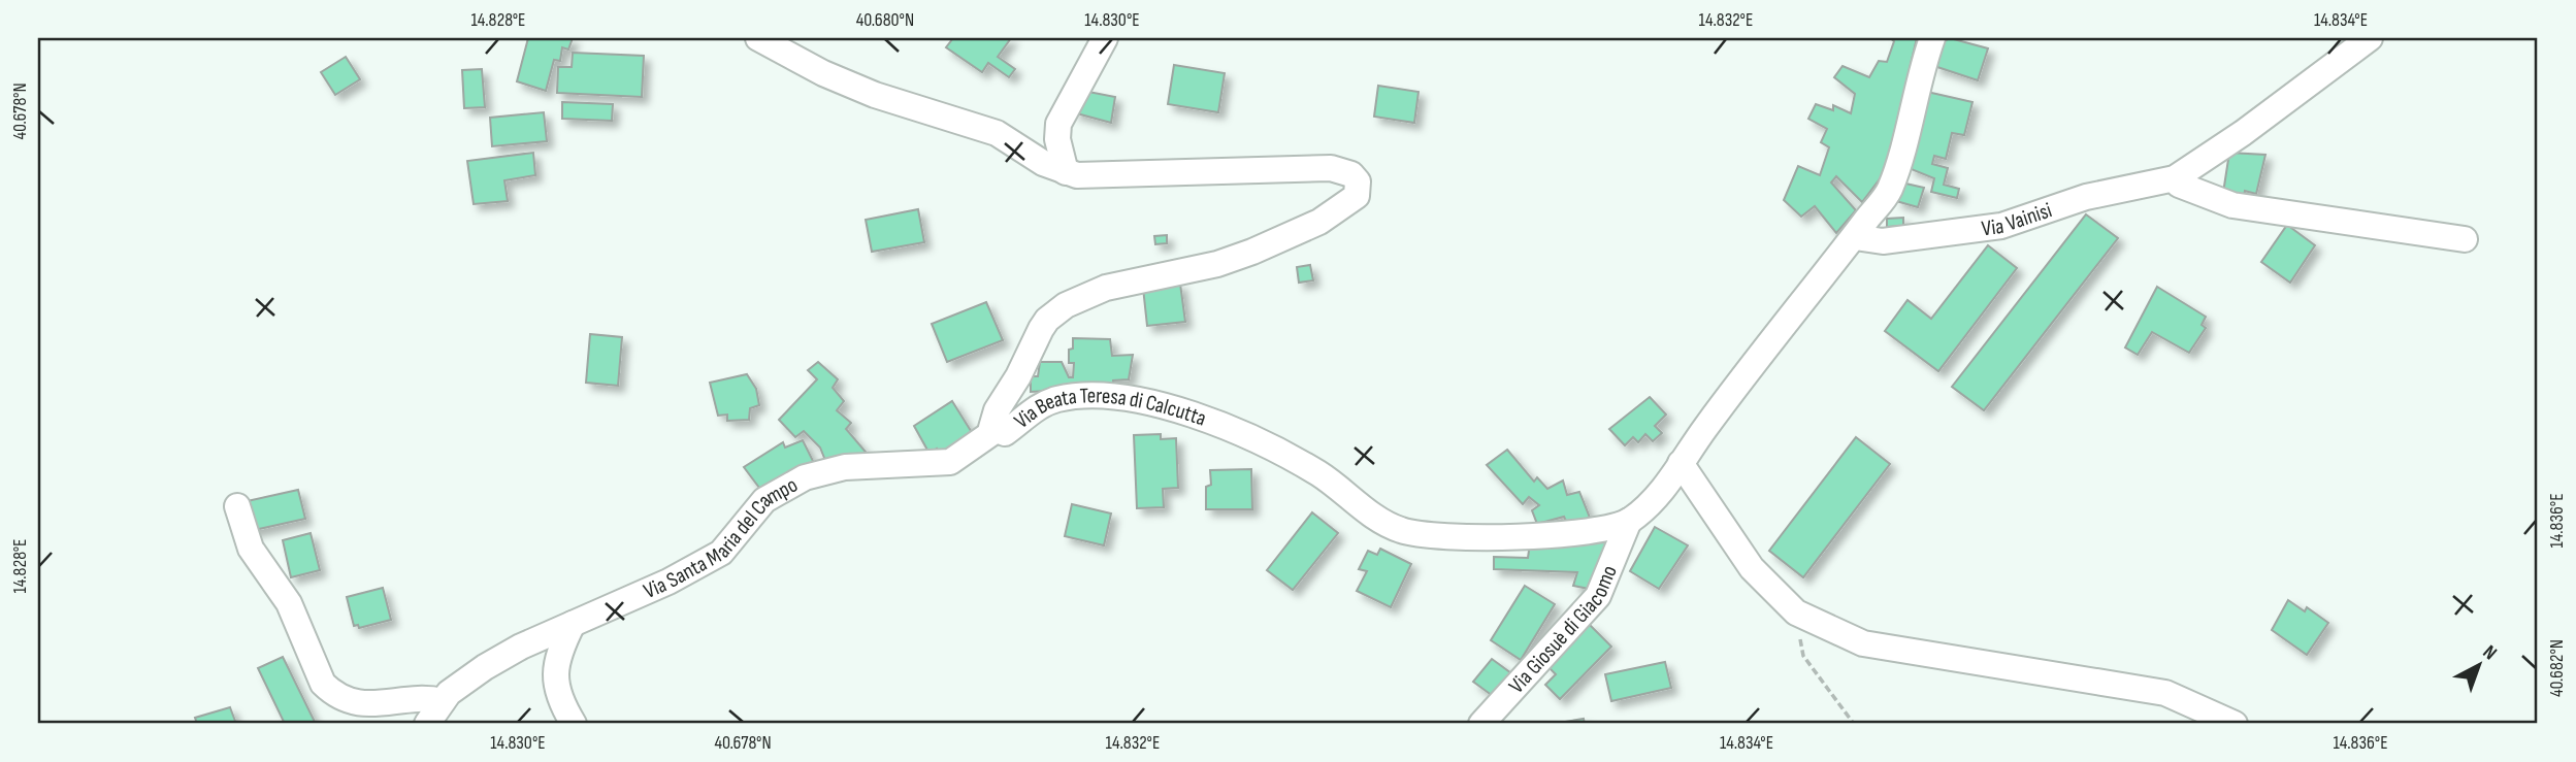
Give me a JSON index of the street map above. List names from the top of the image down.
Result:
{
  "streets": {
    "street": [
      "Via Vainisi",
      "Via Beata Teresa di Calcutta",
      "Via Santa Maria del Campo",
      "Via Giosuè di Giacomo"
    ]
  },
  "crossings": [
    ["Via Vainisi", "Via Beata Teresa di Calcutta"],
    ["Via Beata Teresa di Calcutta", "Via Santa Maria del Campo"],
    ["Via Beata Teresa di Calcutta", "Via Giosuè di Giacomo"]
  ],
  "north": "top right",
  "coordinates": [
    "14.828°E",
    "40.680°N",
    "14.830°E",
    "14.832°E",
    "14.834°E",
    "40.678°N",
    "14.836°E",
    "40.682°N"
  ]
}
